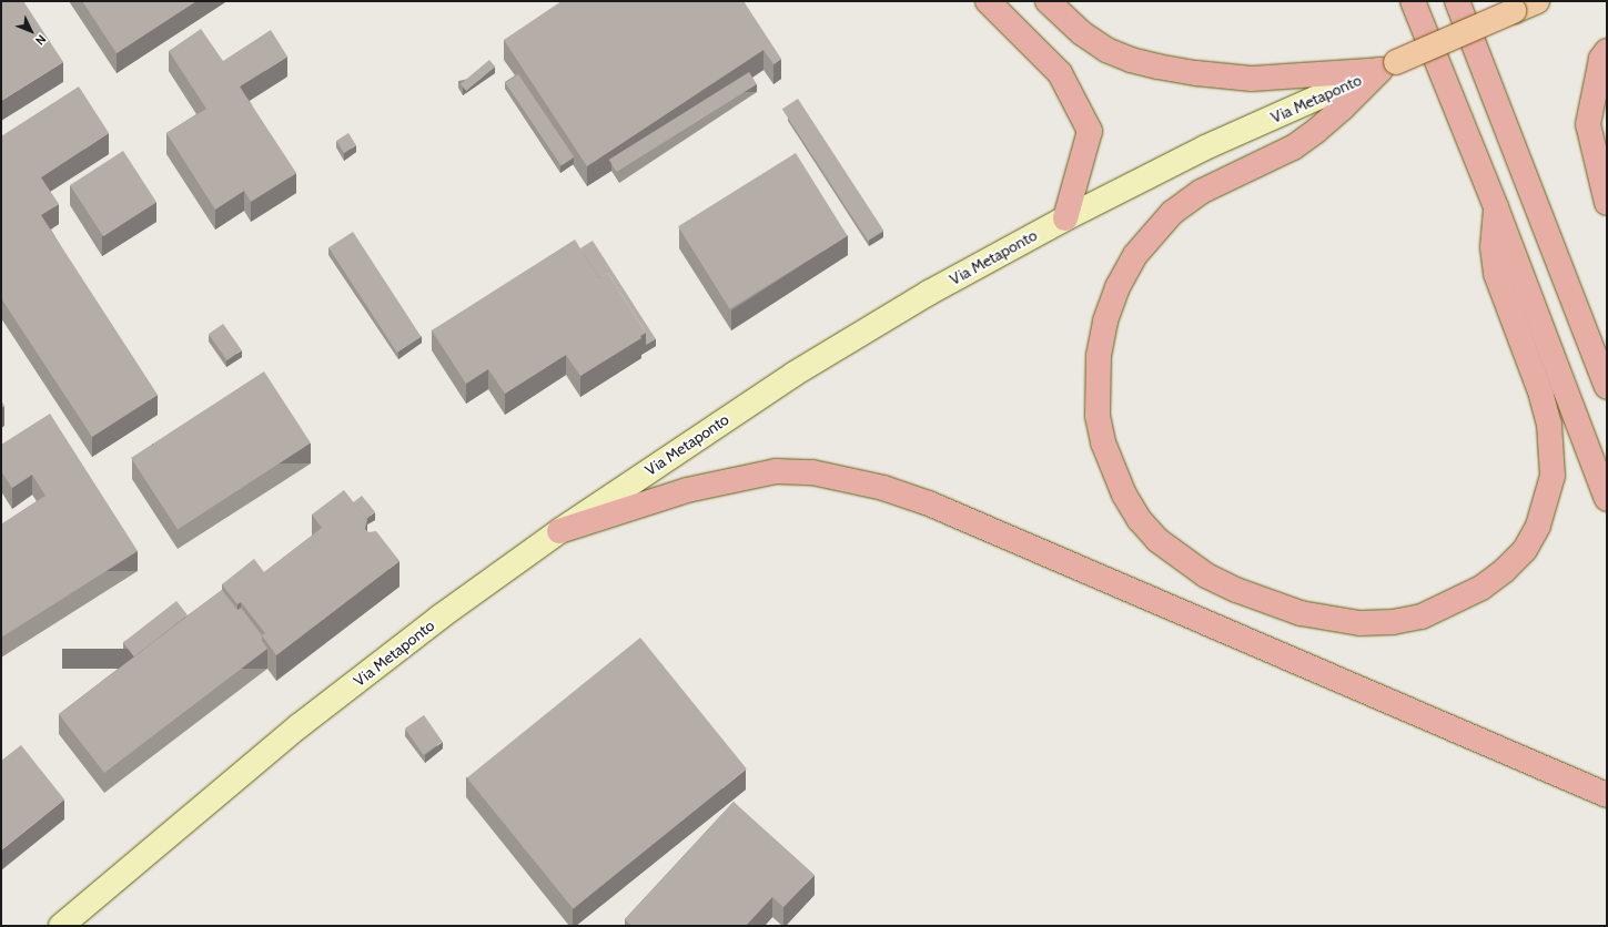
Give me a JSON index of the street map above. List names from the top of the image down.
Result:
{
  "streets": {
    "main road": ["Via Metaponto"]
  },
  "north": "bottom right"
}
